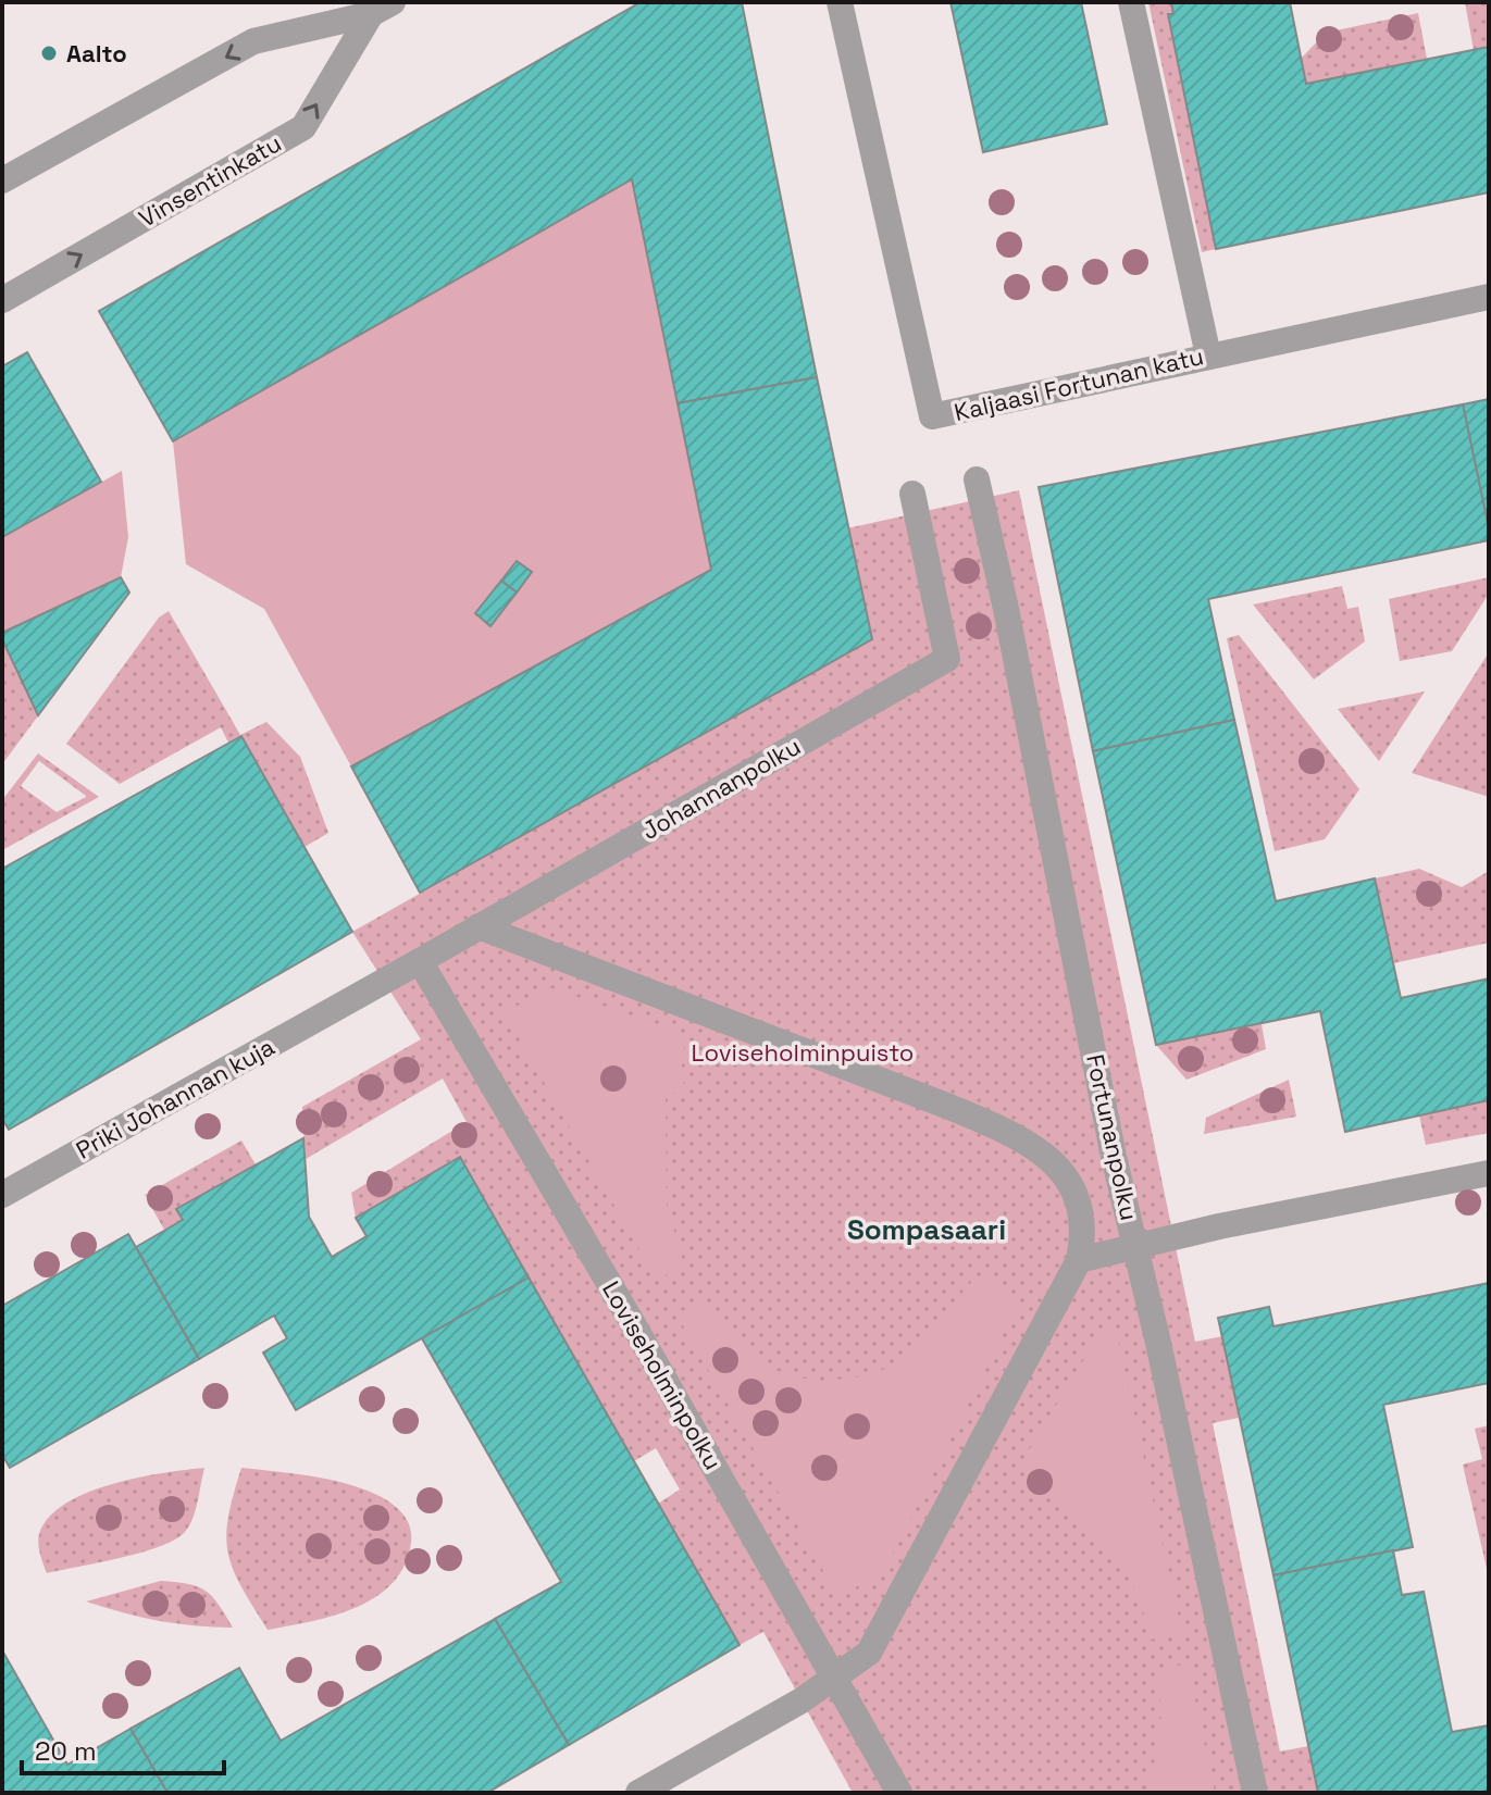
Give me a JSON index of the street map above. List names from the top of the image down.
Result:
{
  "streets": {
    "street": [
      "Vinsentinkatu",
      "Kaljaasi Fortunan katu",
      "Johannanpolku",
      "Priki Johannan kuja",
      "Fortunanpolku",
      "Loviseholminpolku"
    ]
  },
  "crossings": [
    ["Johannanpolku", "Priki Johannan kuja"],
    ["Johannanpolku", "Loviseholminpolku"]
  ],
  "districts": ["Sompasaari"],
  "parks": ["Loviseholminpuisto"],
  "places": ["Aalto"],
  "scale_bar": "20 m"
}
